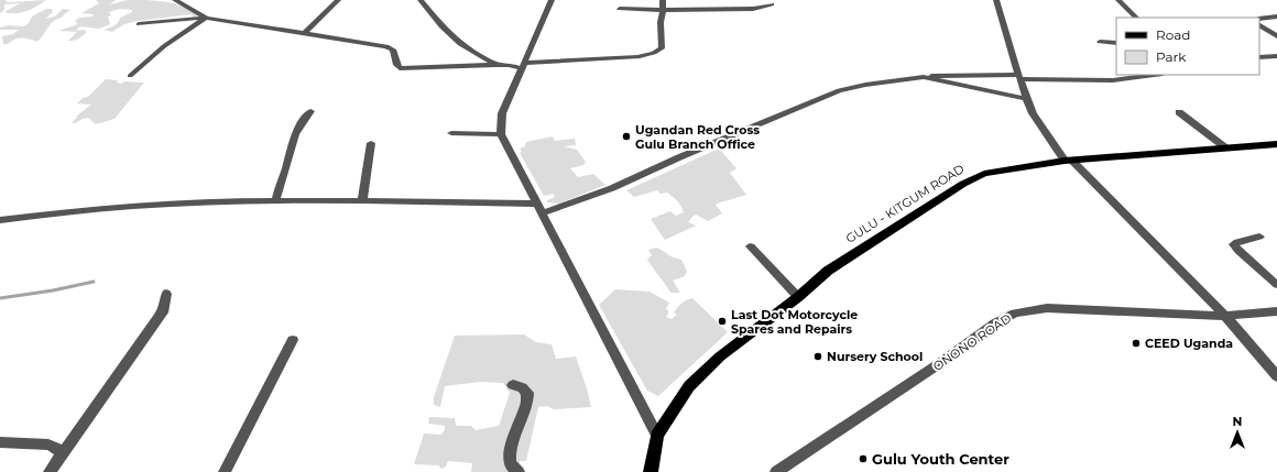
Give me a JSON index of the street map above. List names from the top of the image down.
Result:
{
  "streets": {
    "main road": ["GULU - KITGUM ROAD"],
    "street": ["ONONO ROAD"]
  },
  "places": [
    "Ugandan Red Cross Gulu Branch Office",
    "Last Dot Motorcycle Spares and Repairs",
    "CEED Uganda",
    "Nursery School",
    "Gulu Youth Center"
  ],
  "legend": ["Road", "Park"],
  "north": "top"
}
